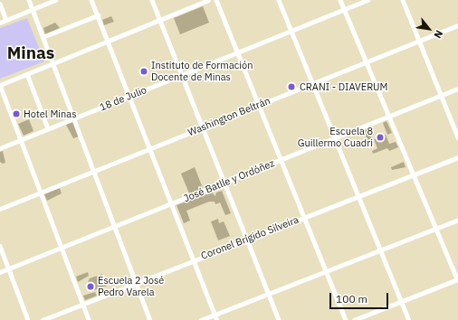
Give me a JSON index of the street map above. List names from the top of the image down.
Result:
{
  "streets": {
    "street": [
      "18 de Julio",
      "Washington Beltrán",
      "José Batlle y Ordóñez",
      "Coronel Brígido Silveira"
    ]
  },
  "districts": ["Minas"],
  "places": [
    "Instituto de Formación Docente de Minas",
    "CRANI - DIAVERUM",
    "Hotel Minas",
    "Escuela 8 Guillermo Cuadri",
    "Escuela 2 José Pedro Varela"
  ],
  "scale_bar": "100 m",
  "north": "bottom right"
}
